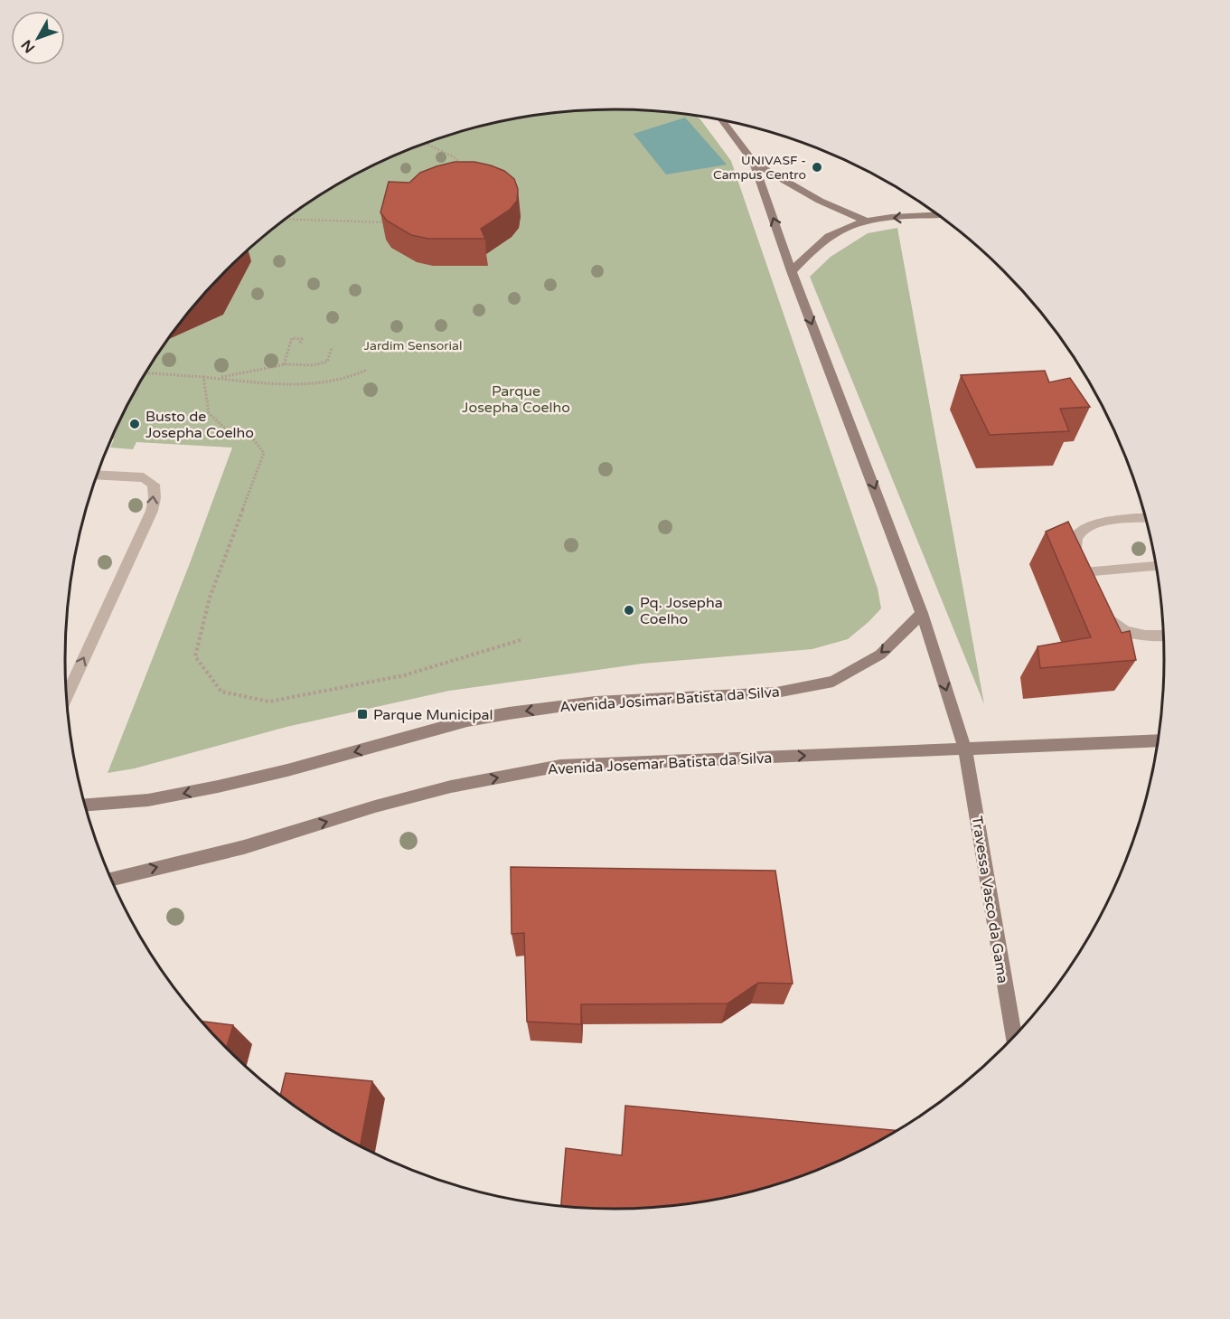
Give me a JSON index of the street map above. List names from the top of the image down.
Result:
{
  "streets": {
    "main road": ["Avenida Josimar Batista da Silva", "Avenida Josemar Batista da Silva", "Travessa Vasco da Gama"]
  },
  "crossings": [
    ["Avenida Josimar Batista da Silva", "Travessa Vasco da Gama"],
    ["Avenida Josemar Batista da Silva", "Travessa Vasco da Gama"]
  ],
  "one_way": ["Avenida Josimar Batista da Silva", "Avenida Josemar Batista da Silva"],
  "parks": ["Jardim Sensorial", "Parque Josepha Coelho"],
  "places": {
    "other": ["UNIVASF - Campus Centro", "Busto de Josepha Coelho", "Pq. Josepha Coelho"],
    "transit": ["Parque Municipal"]
  },
  "north": "bottom left"
}
